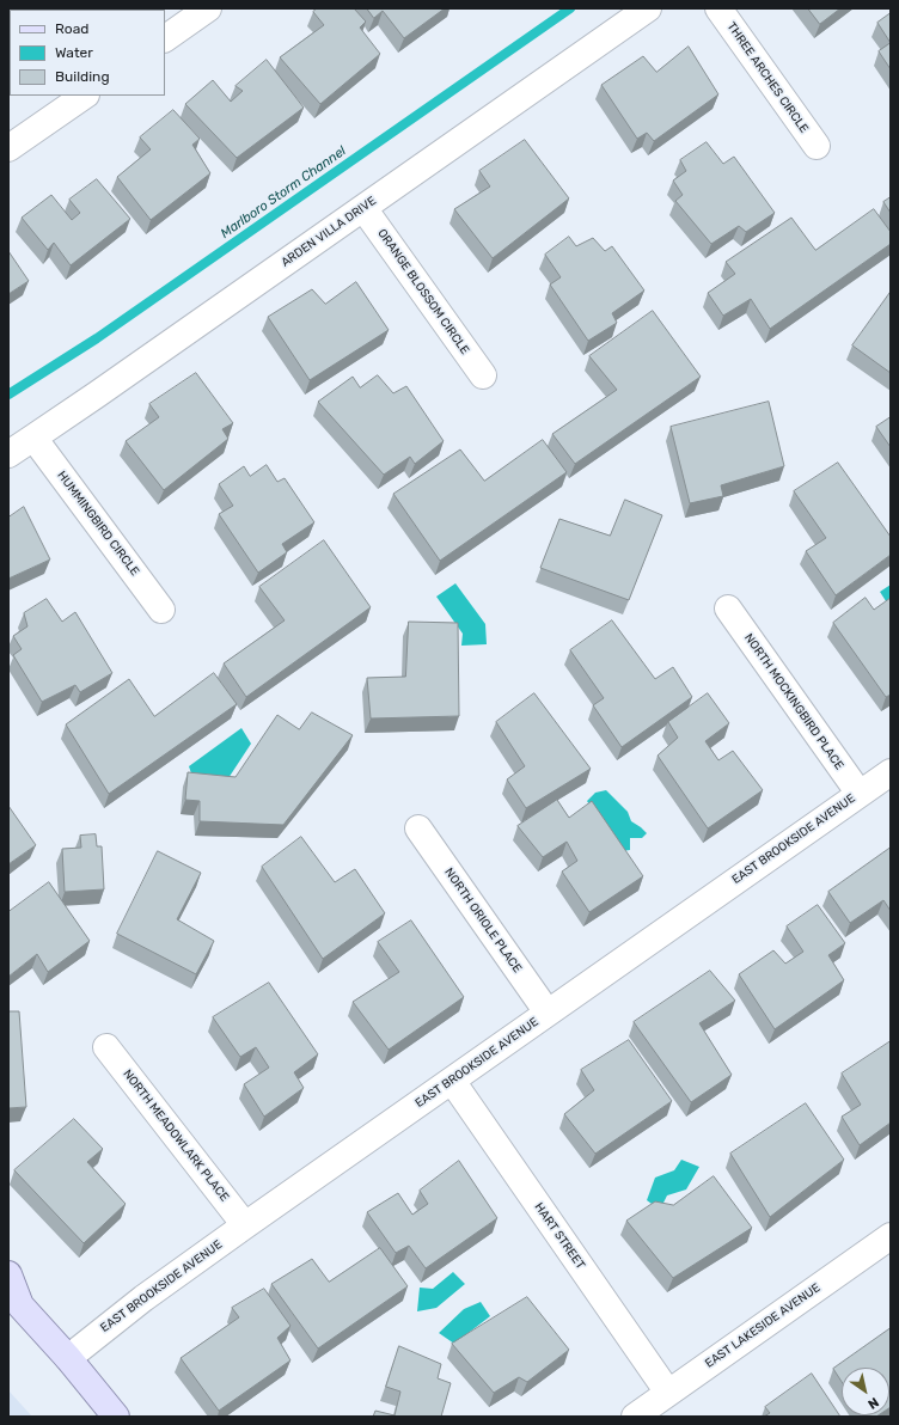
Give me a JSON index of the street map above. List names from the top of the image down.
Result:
{
  "streets": {
    "street": [
      "THREE ARCHES CIRCLE",
      "ARDEN VILLA DRIVE",
      "ORANGE BLOSSOM CIRCLE",
      "HUMMINGBIRD CIRCLE",
      "NORTH MOCKINGBIRD PLACE",
      "EAST BROOKSIDE AVENUE",
      "NORTH ORIOLE PLACE",
      "NORTH MEADOWLARK PLACE",
      "HART STREET",
      "EAST LAKESIDE AVENUE"
    ]
  },
  "crossings": [
    ["ARDEN VILLA DRIVE", "ORANGE BLOSSOM CIRCLE"],
    ["ARDEN VILLA DRIVE", "HUMMINGBIRD CIRCLE"],
    ["NORTH MOCKINGBIRD PLACE", "EAST BROOKSIDE AVENUE"],
    ["EAST BROOKSIDE AVENUE", "NORTH ORIOLE PLACE"],
    ["EAST BROOKSIDE AVENUE", "NORTH MEADOWLARK PLACE"],
    ["EAST BROOKSIDE AVENUE", "HART STREET"],
    ["HART STREET", "EAST LAKESIDE AVENUE"]
  ],
  "water": ["Marlboro Storm Channel"],
  "legend": ["Road", "Water", "Building"],
  "north": "bottom right"
}
